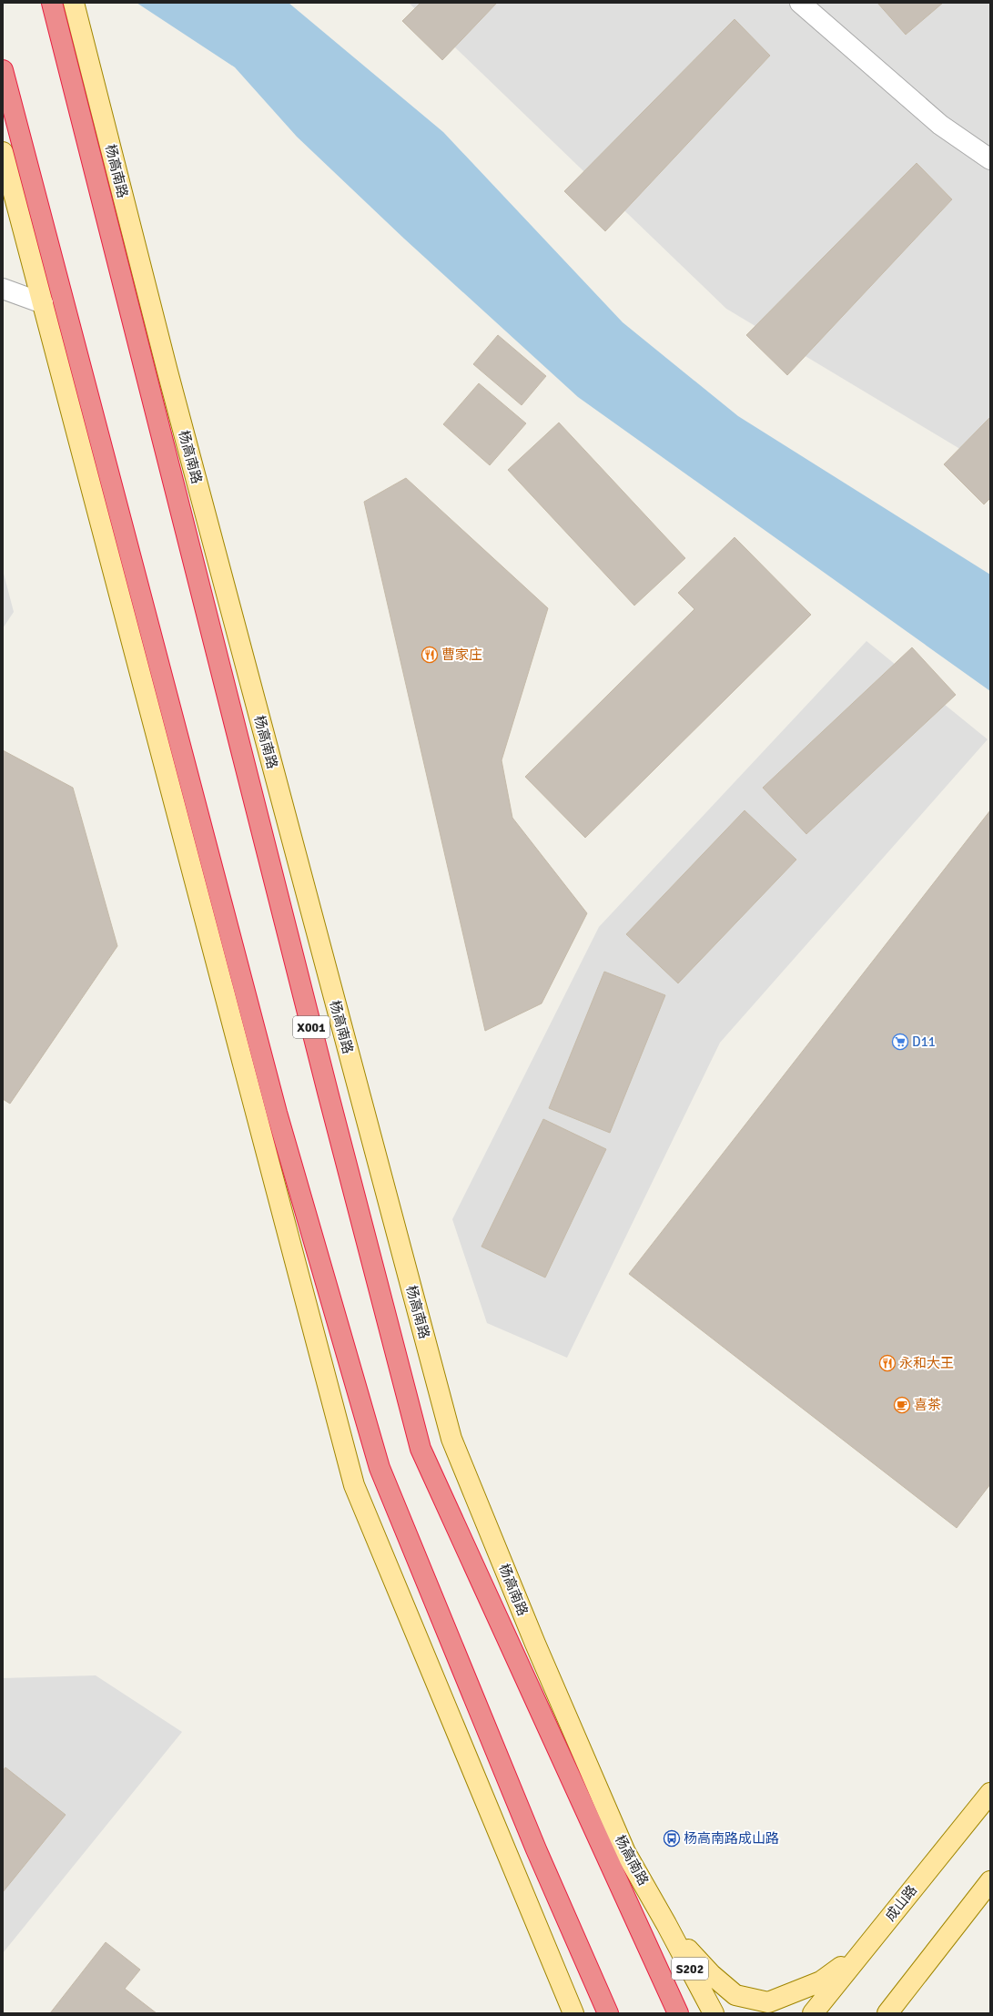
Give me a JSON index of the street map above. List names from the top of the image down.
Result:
{
  "streets": {
    "highway": ["杨高南路", "X001"],
    "main road": ["成山路", "S202"]
  },
  "places": {
    "restaurant": ["曹家庄", "永和大王"],
    "supermarket": ["D11"],
    "cafe": ["喜茶"],
    "bus stop": ["杨高南路成山路"]
  }
}
